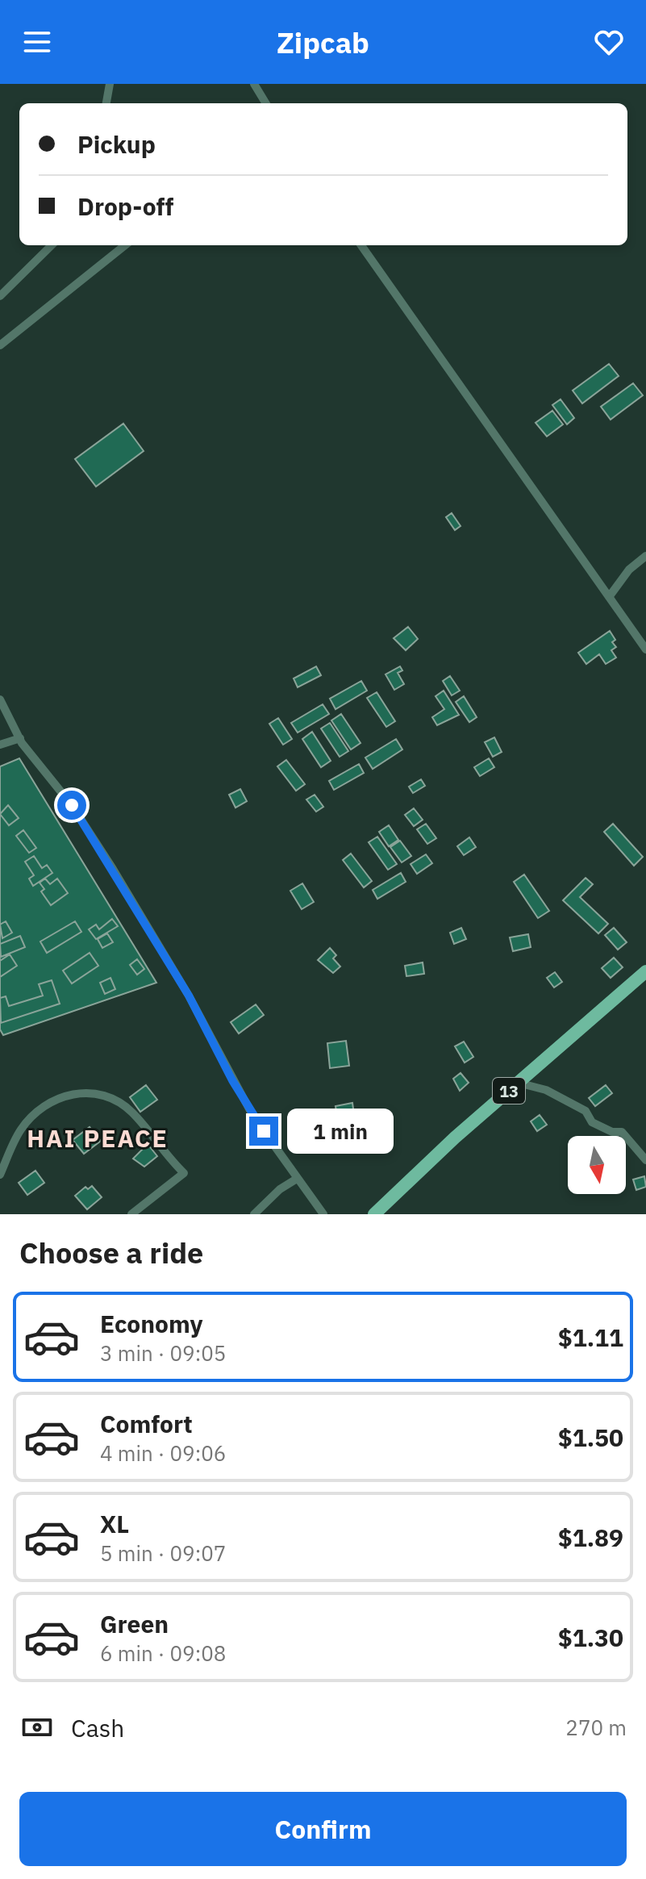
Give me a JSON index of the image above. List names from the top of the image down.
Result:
{
  "streets": {
    "main road": ["13"]
  },
  "districts": ["HAI PEACE"],
  "north": "bottom",
  "page": {
    "header": "Zipcab",
    "banner": ["Pickup", "Drop-off"],
    "bubble": "1 min",
    "heading": "Choose a ride",
    "list": [
      {
        "name": "Economy",
        "note": "3 min · 09:05",
        "value": "$1.11"
      },
      {
        "name": "Comfort",
        "note": "4 min · 09:06",
        "value": "$1.50"
      },
      {
        "name": "XL",
        "note": "5 min · 09:07",
        "value": "$1.89"
      },
      {
        "name": "Green",
        "note": "6 min · 09:08",
        "value": "$1.30"
      }
    ],
    "pay": ["Cash", "270 m"],
    "buttons": "Confirm"
  }
}
